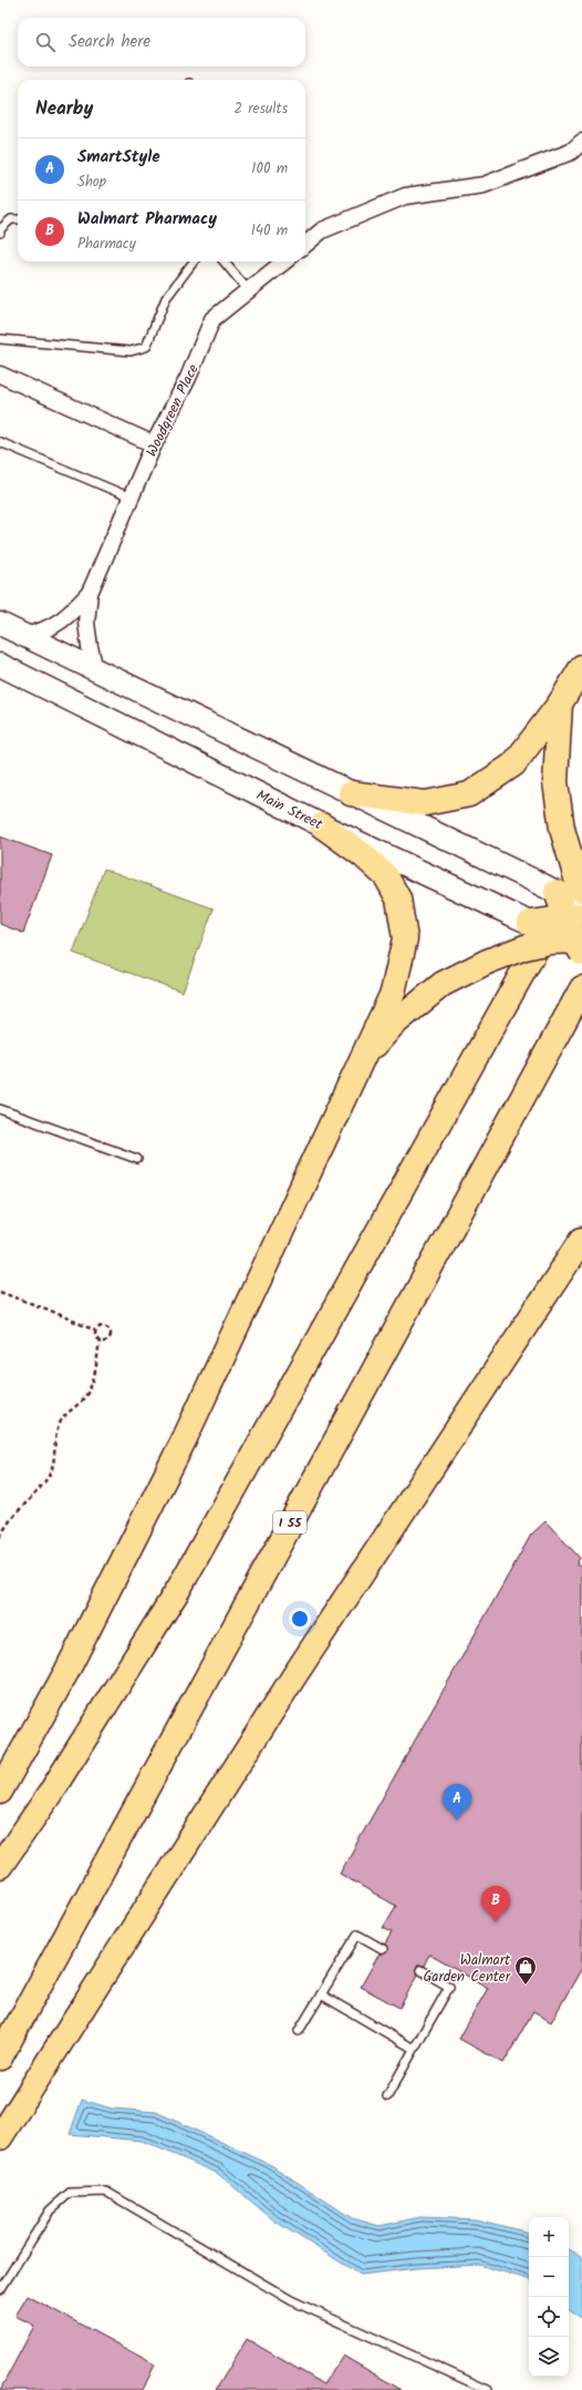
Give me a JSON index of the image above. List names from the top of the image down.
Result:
{
  "streets": {
    "highway": ["I 55"],
    "main road": ["Main Street"],
    "street": ["Woodgreen Place"]
  },
  "places": {
    "shop": ["Walmart Garden Center"]
  },
  "page": {
    "search": "Search here",
    "heading": ["Nearby", "2 results"],
    "list": [
      {
        "mark": "A",
        "name": "SmartStyle",
        "note": "Shop",
        "value": "100 m"
      },
      {
        "mark": "B",
        "name": "Walmart Pharmacy",
        "note": "Pharmacy",
        "value": "140 m"
      }
    ],
    "pins": ["A", "B"],
    "map_buttons": ["+", "−"]
  }
}
